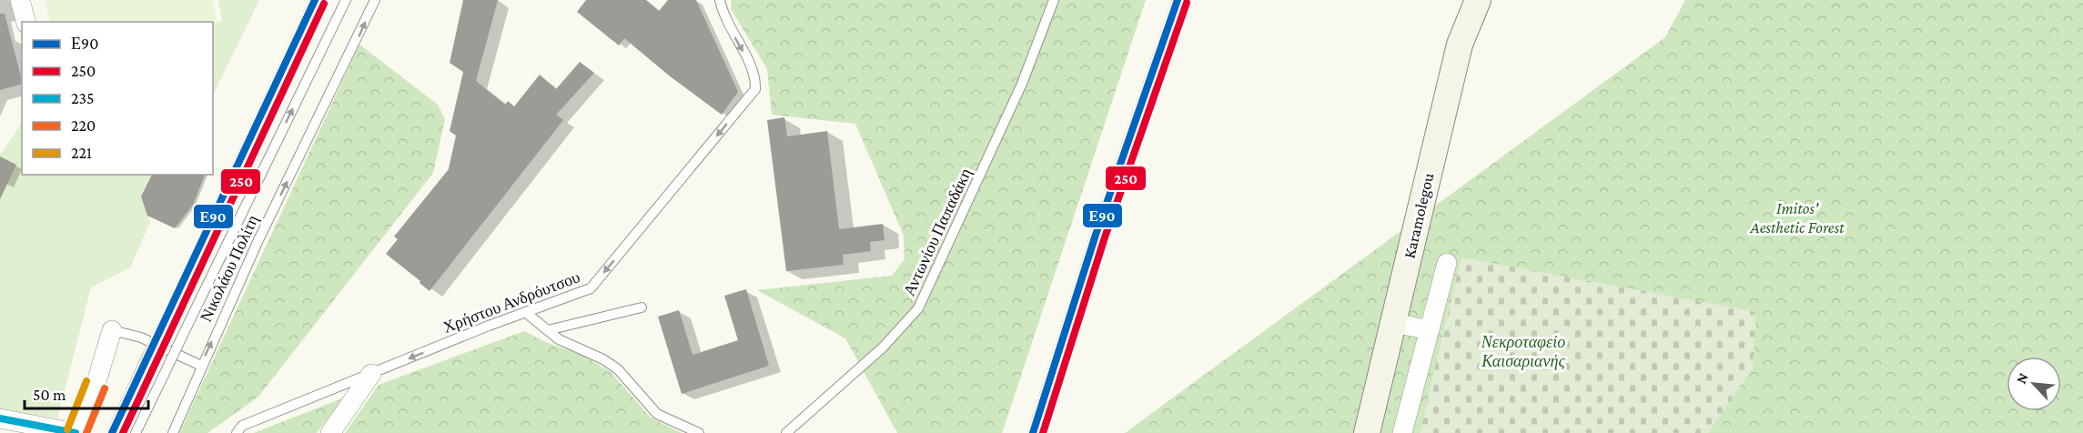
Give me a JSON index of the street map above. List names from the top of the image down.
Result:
{
  "streets": {
    "main road": ["Karamolegou"],
    "lane": ["Αντωνίου Παπαδάκη", "Νικολάου Πολίτη", "Χρήστου Ανδρόυτσου"]
  },
  "one_way": ["Χρήστου Ανδρόυτσου"],
  "parks": ["Imitos' Aesthetic Forest", "Νεκροταφείο Καισαριανής"],
  "lines": [
    "transit line Ε90",
    "transit line 250",
    "transit line 221",
    "transit line 220",
    "transit line 235"
  ],
  "legend": [
    "Ε90",
    "250",
    "235",
    "220",
    "221"
  ],
  "scale_bar": "50 m",
  "north": "top left"
}
